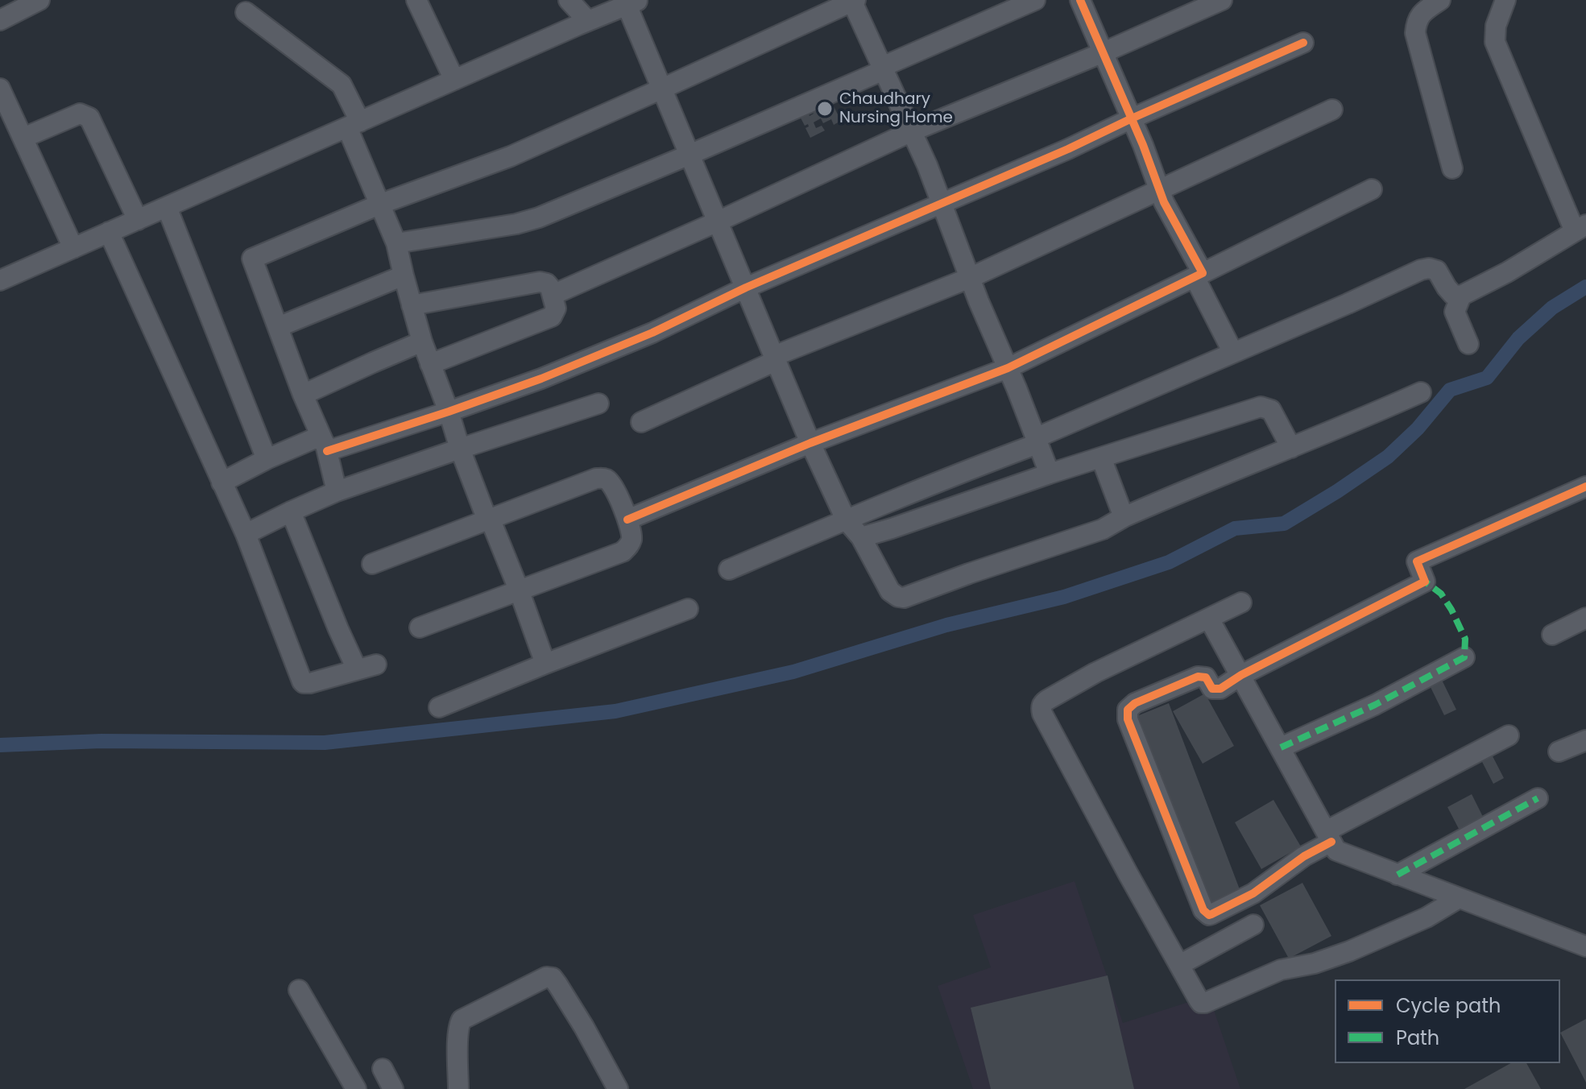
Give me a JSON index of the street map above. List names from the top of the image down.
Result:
{
  "places": ["Chaudhary Nursing Home"],
  "legend": ["Cycle path", "Path"]
}
